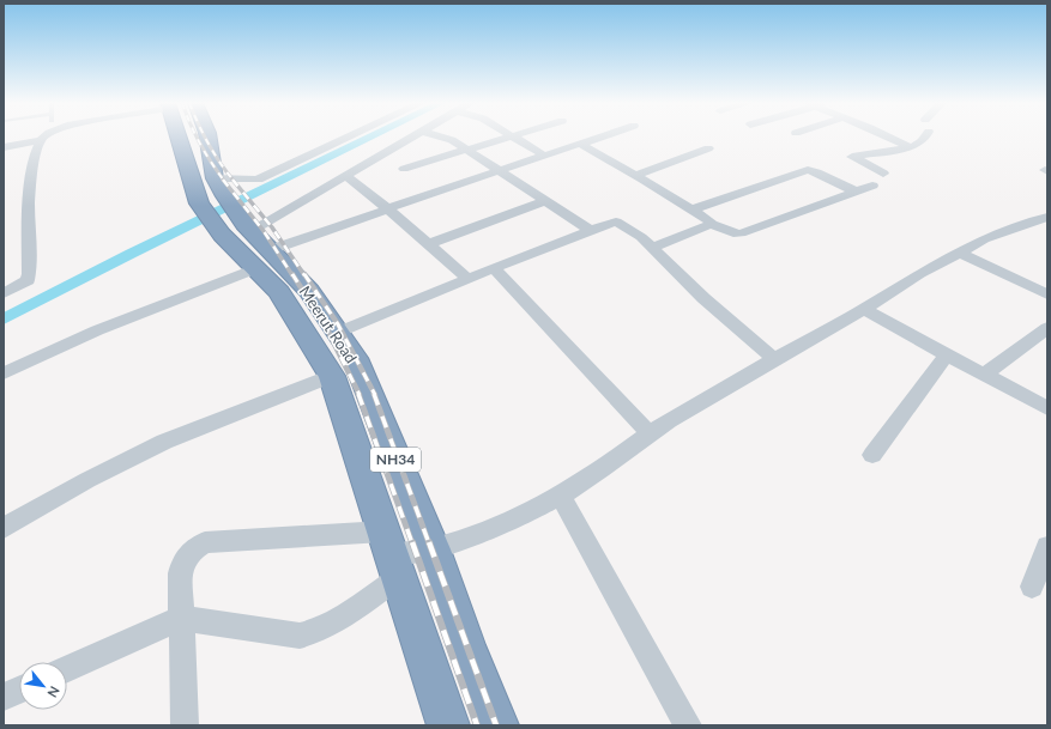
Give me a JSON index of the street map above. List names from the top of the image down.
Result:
{
  "streets": {
    "highway": ["Meerut Road", "NH34"]
  },
  "north": "bottom right"
}
